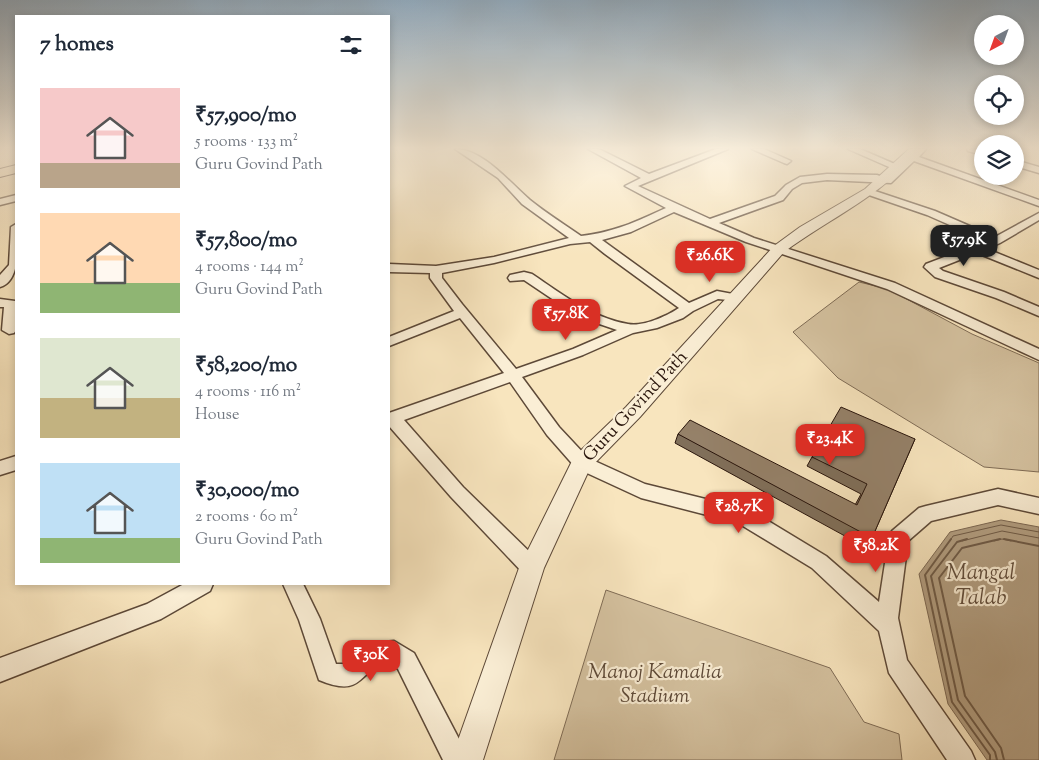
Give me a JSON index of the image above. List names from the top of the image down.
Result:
{
  "streets": {
    "street": ["Guru Govind Path"]
  },
  "water": ["Mangal Talab"],
  "parks": ["Manoj Kamalia Stadium"],
  "north": "bottom left",
  "page": {
    "heading": "7 homes",
    "list": [
      {
        "name": "₹57,900/mo",
        "note": "5 rooms · 133 m² · Guru Govind Path"
      },
      {
        "name": "₹57,800/mo",
        "note": "4 rooms · 144 m² · Guru Govind Path"
      },
      {
        "name": "₹58,200/mo",
        "note": "4 rooms · 116 m² · House"
      },
      {
        "name": "₹30,000/mo",
        "note": "2 rooms · 60 m² · Guru Govind Path"
      }
    ],
    "price": [
      "₹57.9K",
      "₹26.6K",
      "₹57.8K",
      "₹23.4K",
      "₹28.7K",
      "₹58.2K",
      "₹30K"
    ]
  }
}
